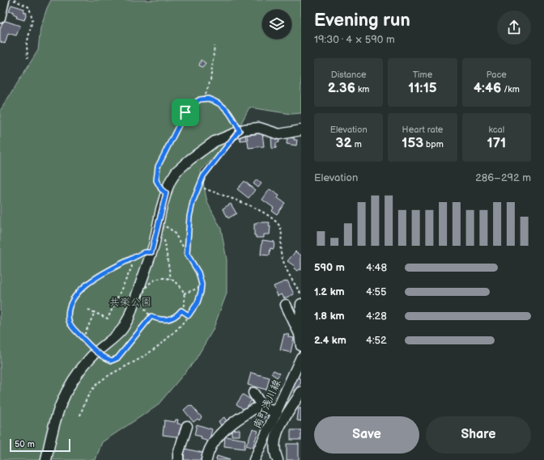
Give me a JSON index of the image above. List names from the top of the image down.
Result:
{
  "streets": {
    "street": ["南町浅川線"]
  },
  "parks": ["共楽公園"],
  "scale_bar": "50 m",
  "page": {
    "heading": ["Evening run", "19:30 · 4 × 590 m"],
    "stats": [
      ["Distance", "2.36 km"],
      ["Time", "11:15"],
      ["Pace", "4:46 /km"],
      ["Elevation", "32 m"],
      ["Heart rate", "153 bpm"],
      ["kcal", "171"]
    ],
    "chart": ["Elevation", "286–292 m"],
    "list": [
      {
        "name": "590 m",
        "note": "4:48"
      },
      {
        "name": "1.2 km",
        "note": "4:55"
      },
      {
        "name": "1.8 km",
        "note": "4:28"
      },
      {
        "name": "2.4 km",
        "note": "4:52"
      }
    ],
    "buttons": ["Save", "Share"],
    "scale": "50 m"
  }
}
